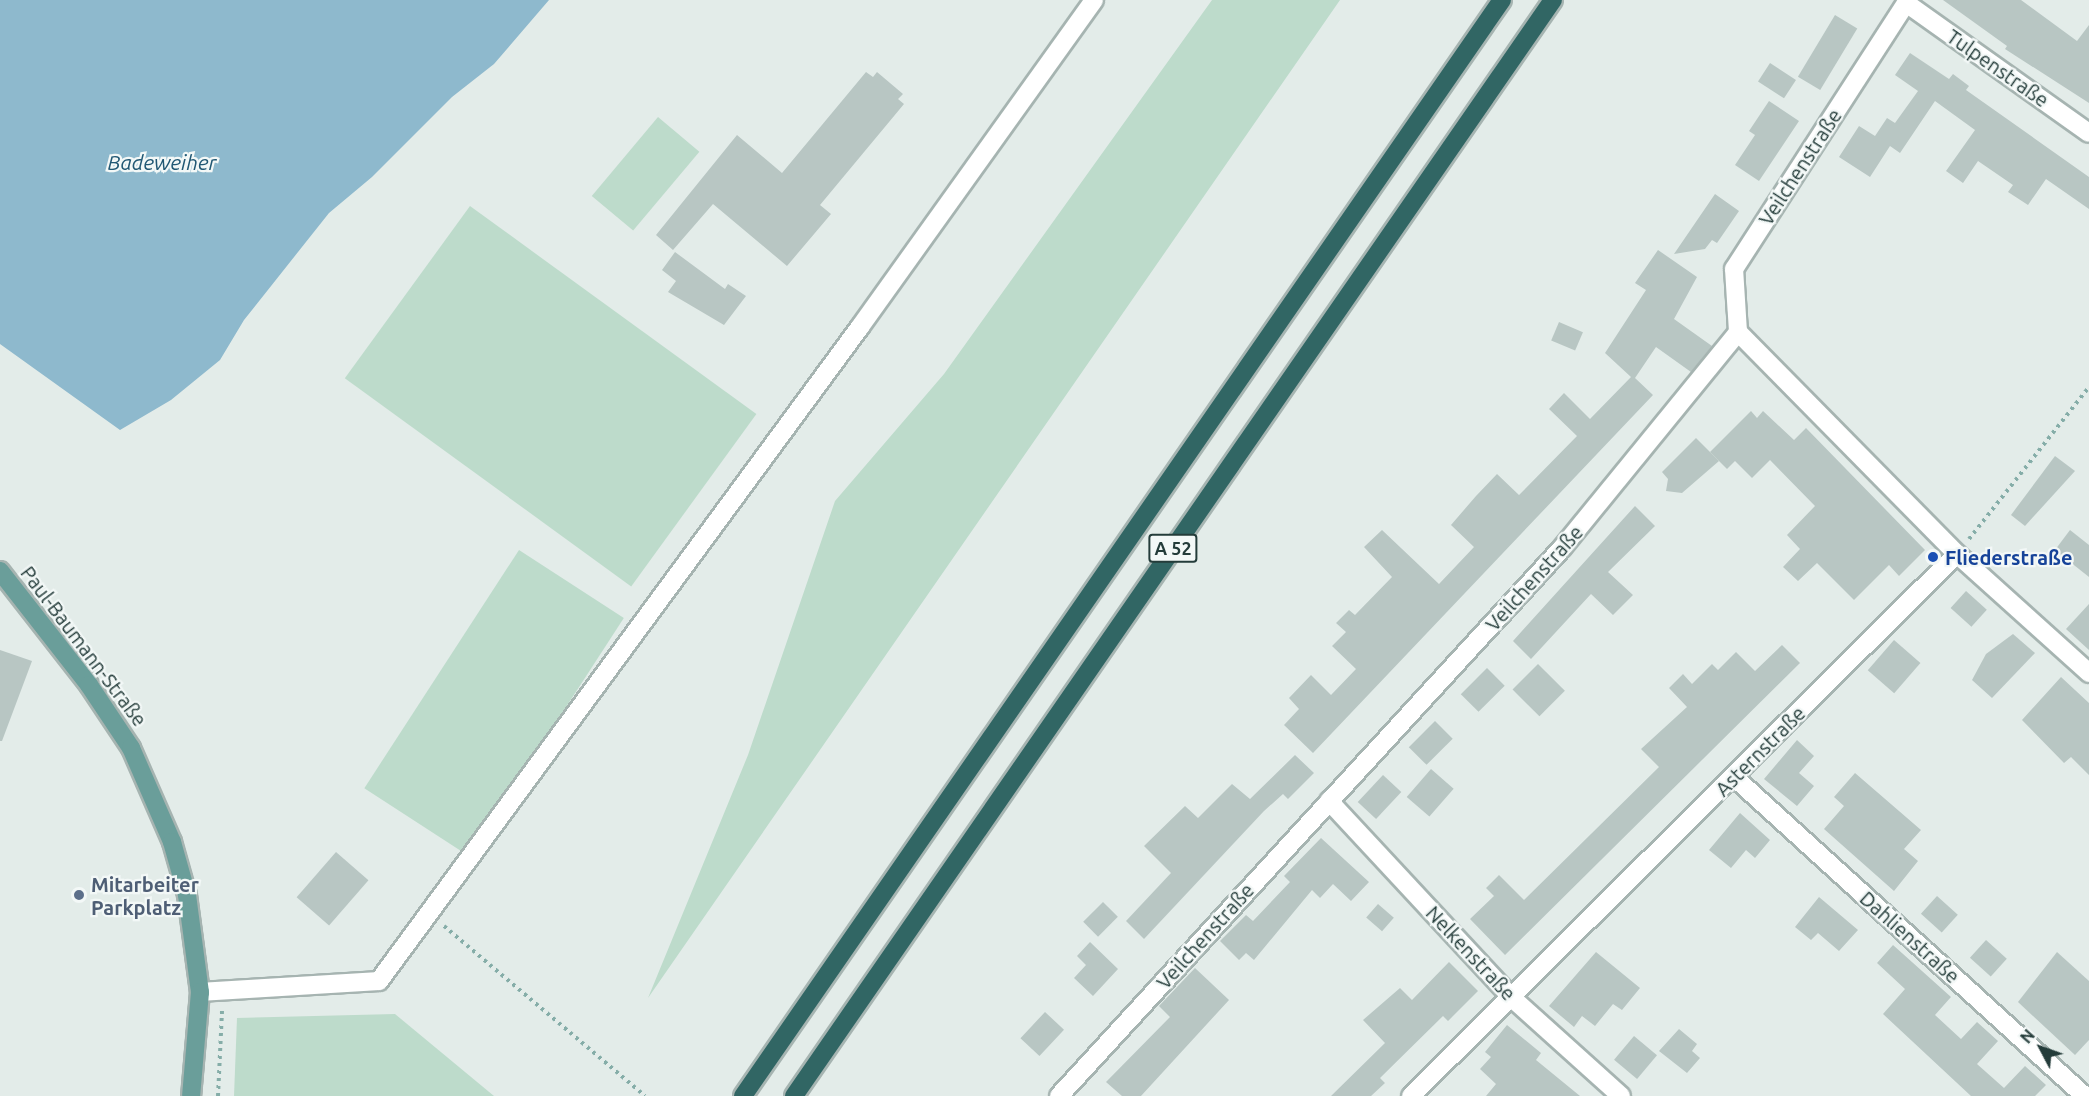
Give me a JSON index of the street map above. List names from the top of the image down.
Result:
{
  "streets": {
    "highway": ["A 52"],
    "main road": ["Paul-Baumann-Straße"],
    "street": [
      "Tulpenstraße",
      "Veilchenstraße",
      "Asternstraße",
      "Dahlienstraße",
      "Nelkenstraße"
    ]
  },
  "crossings": [
    ["Tulpenstraße", "Veilchenstraße"],
    ["Veilchenstraße", "Nelkenstraße"],
    ["Asternstraße", "Dahlienstraße"],
    ["Asternstraße", "Nelkenstraße"]
  ],
  "water": ["Badeweiher"],
  "places": ["Fliederstraße", "Mitarbeiter Parkplatz"],
  "north": "top left"
}
